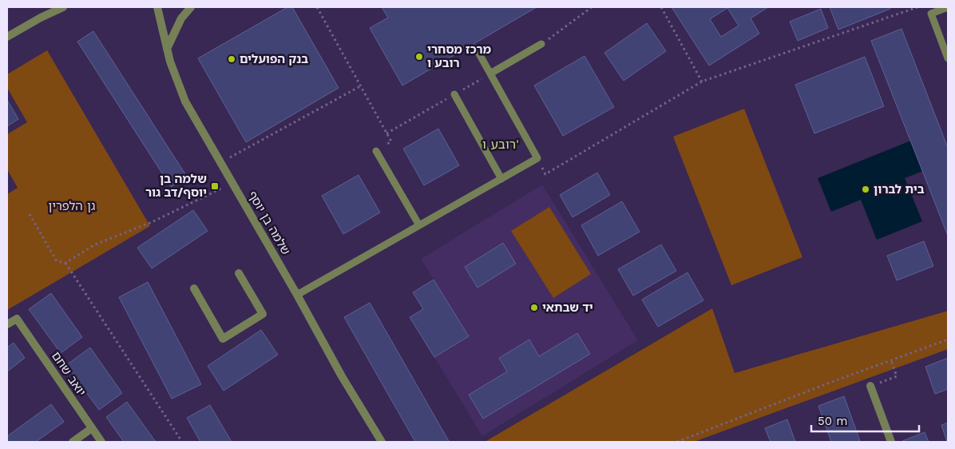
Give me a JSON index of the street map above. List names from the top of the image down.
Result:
{
  "streets": {
    "street": ["שלמה בן יוסף", "יואב שחם"]
  },
  "districts": ["רובע ו'"],
  "parks": ["גן הלפרין"],
  "places": {
    "other": [
      "מרכז מסחרי רובע ו",
      "בנק הפועלים",
      "בית לברון",
      "יד שבתאי"
    ],
    "transit": ["שלמה בן יוסף/דב גור"]
  },
  "scale_bar": "50 m"
}
